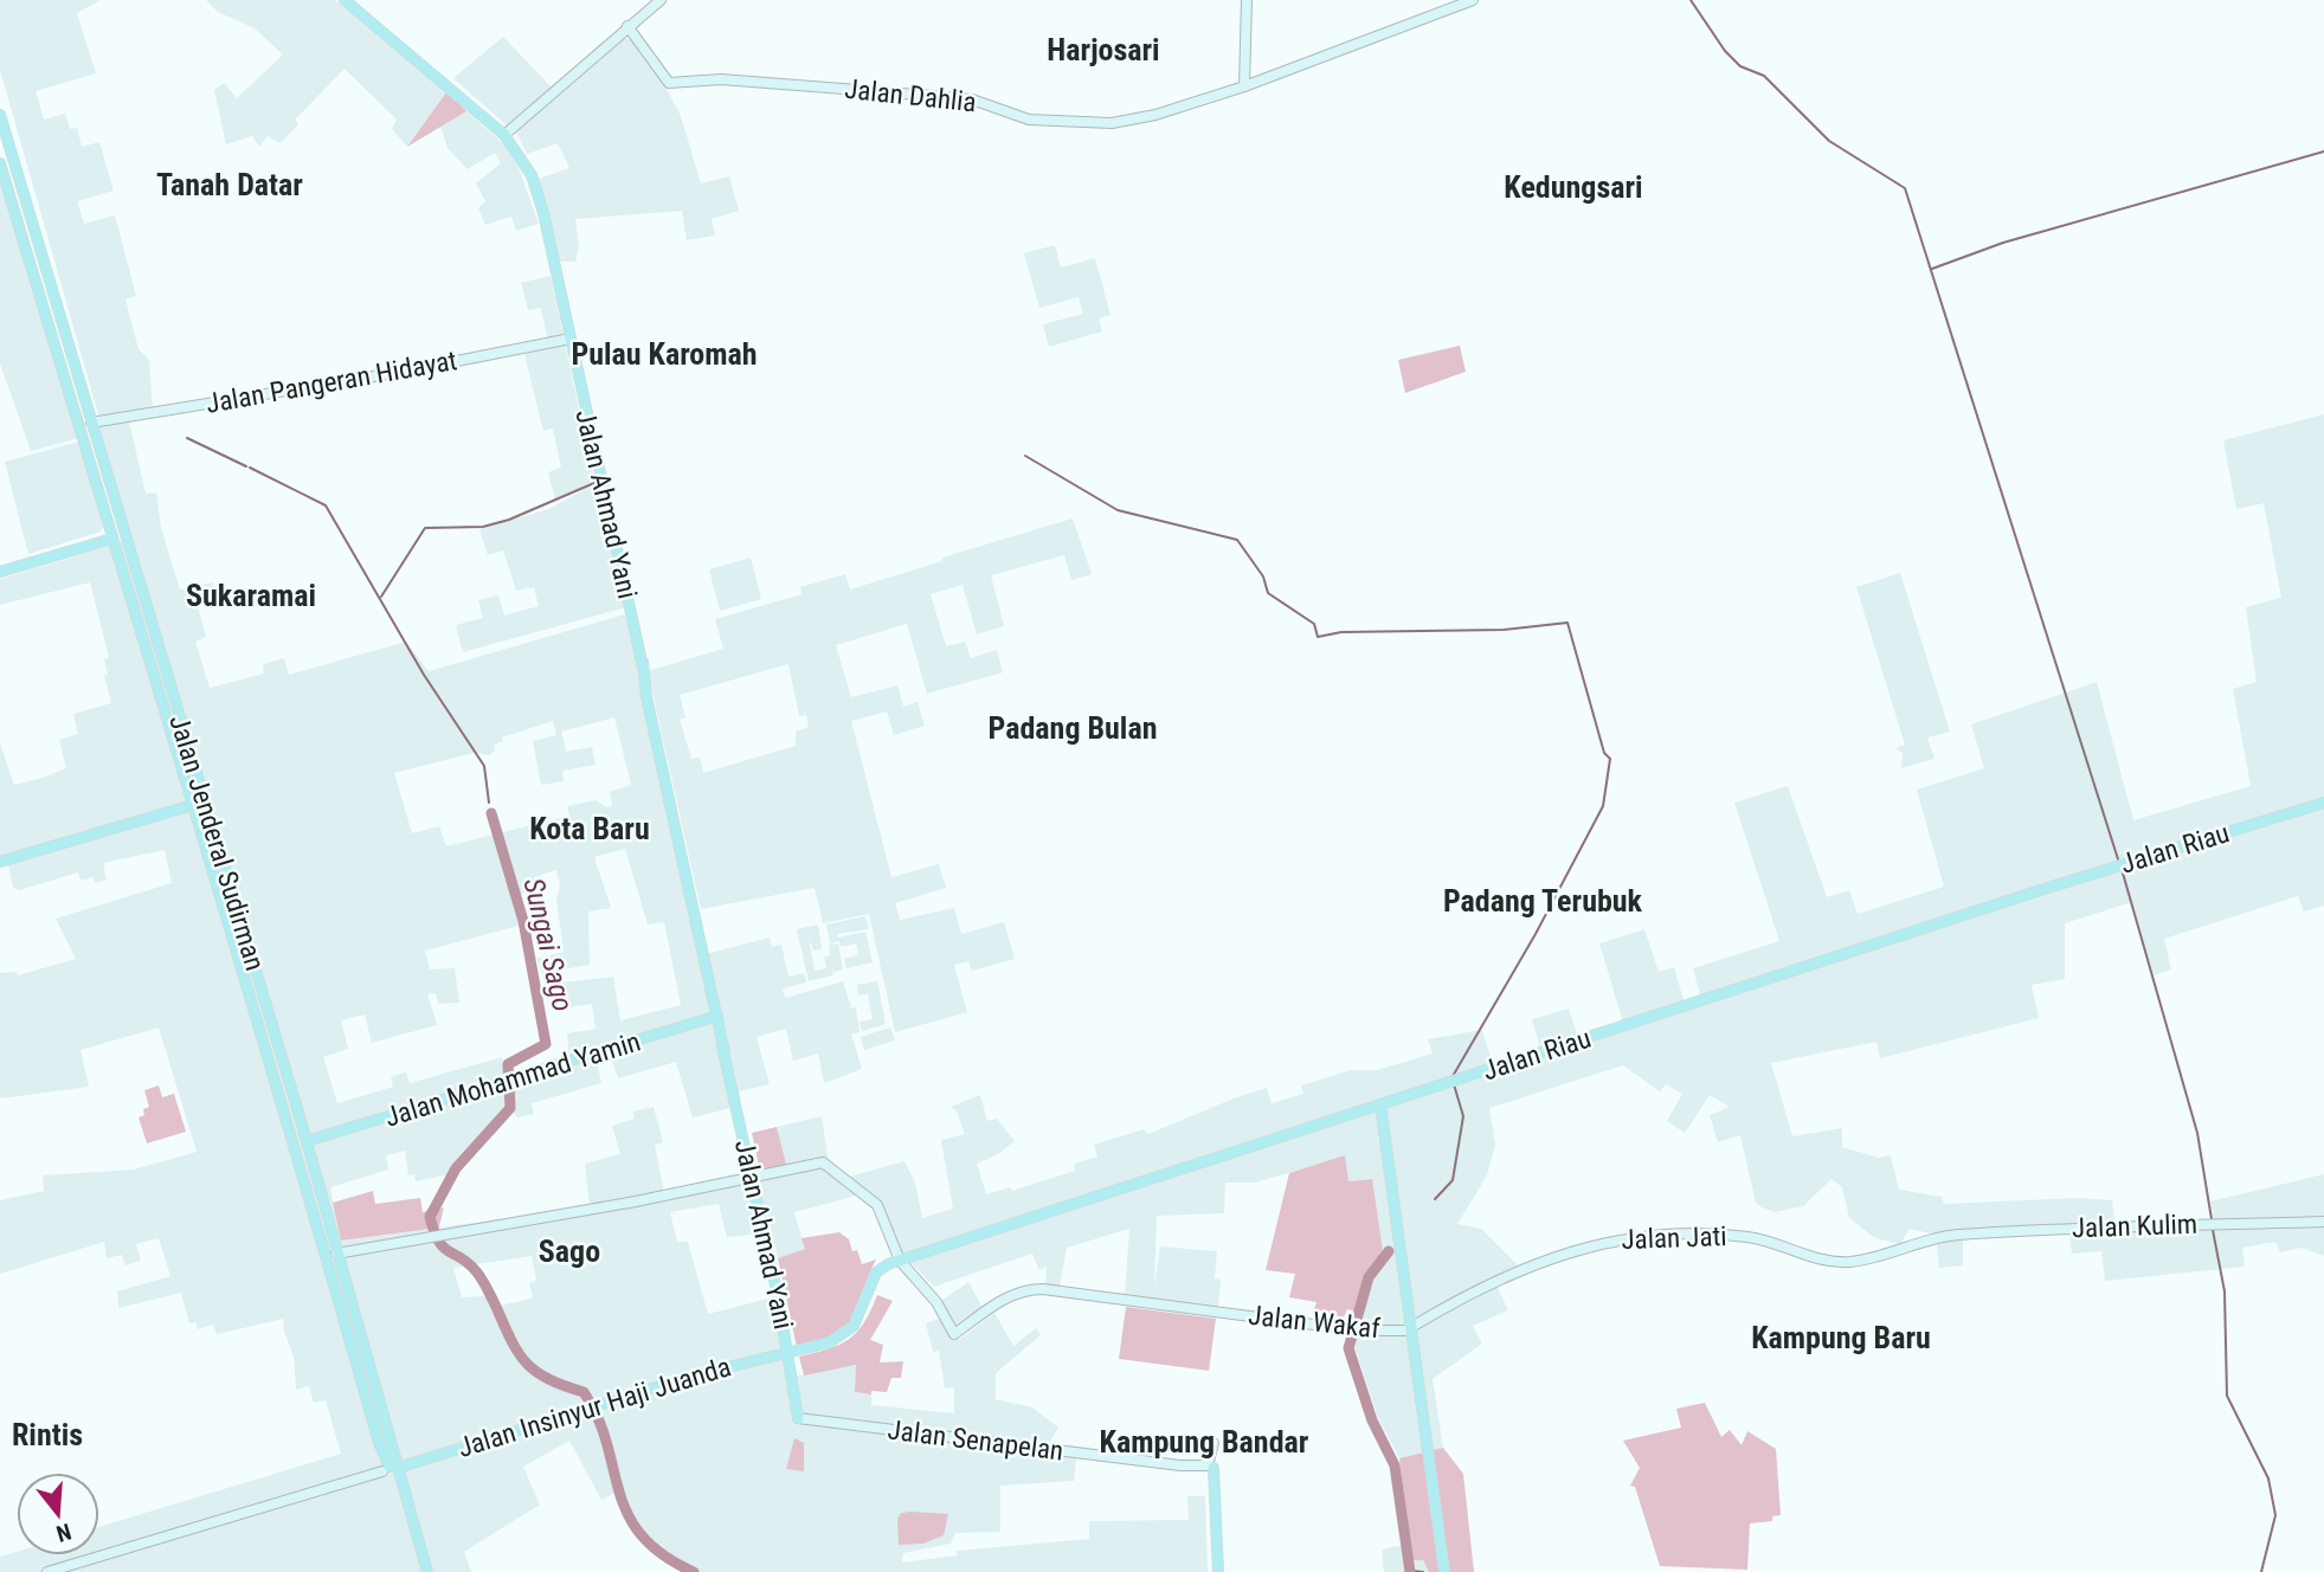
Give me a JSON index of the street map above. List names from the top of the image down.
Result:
{
  "streets": {
    "main road": [
      "Jalan Dahlia",
      "Jalan Pangeran Hidayat",
      "Jalan Ahmad Yani",
      "Jalan Jenderal Sudirman",
      "Jalan Riau",
      "Jalan Mohammad Yamin",
      "Jalan Kulim",
      "Jalan Jati",
      "Jalan Wakaf",
      "Jalan Insinyur Haji Juanda",
      "Jalan Senapelan"
    ]
  },
  "crossings": [
    ["Jalan Pangeran Hidayat", "Jalan Ahmad Yani"],
    ["Jalan Pangeran Hidayat", "Jalan Jenderal Sudirman"],
    ["Jalan Ahmad Yani", "Jalan Riau"],
    ["Jalan Ahmad Yani", "Jalan Mohammad Yamin"],
    ["Jalan Ahmad Yani", "Jalan Insinyur Haji Juanda"],
    ["Jalan Ahmad Yani", "Jalan Senapelan"],
    ["Jalan Jenderal Sudirman", "Jalan Mohammad Yamin"],
    ["Jalan Jenderal Sudirman", "Jalan Insinyur Haji Juanda"],
    ["Jalan Riau", "Jalan Wakaf"],
    ["Jalan Riau", "Jalan Insinyur Haji Juanda"],
    ["Jalan Kulim", "Jalan Jati"],
    ["Jalan Jati", "Jalan Wakaf"]
  ],
  "districts": [
    "Harjosari",
    "Tanah Datar",
    "Kedungsari",
    "Pulau Karomah",
    "Sukaramai",
    "Padang Bulan",
    "Kota Baru",
    "Padang Terubuk",
    "Sago",
    "Kampung Baru",
    "Rintis",
    "Kampung Bandar"
  ],
  "water": ["Sungai Sago"],
  "north": "bottom"
}
